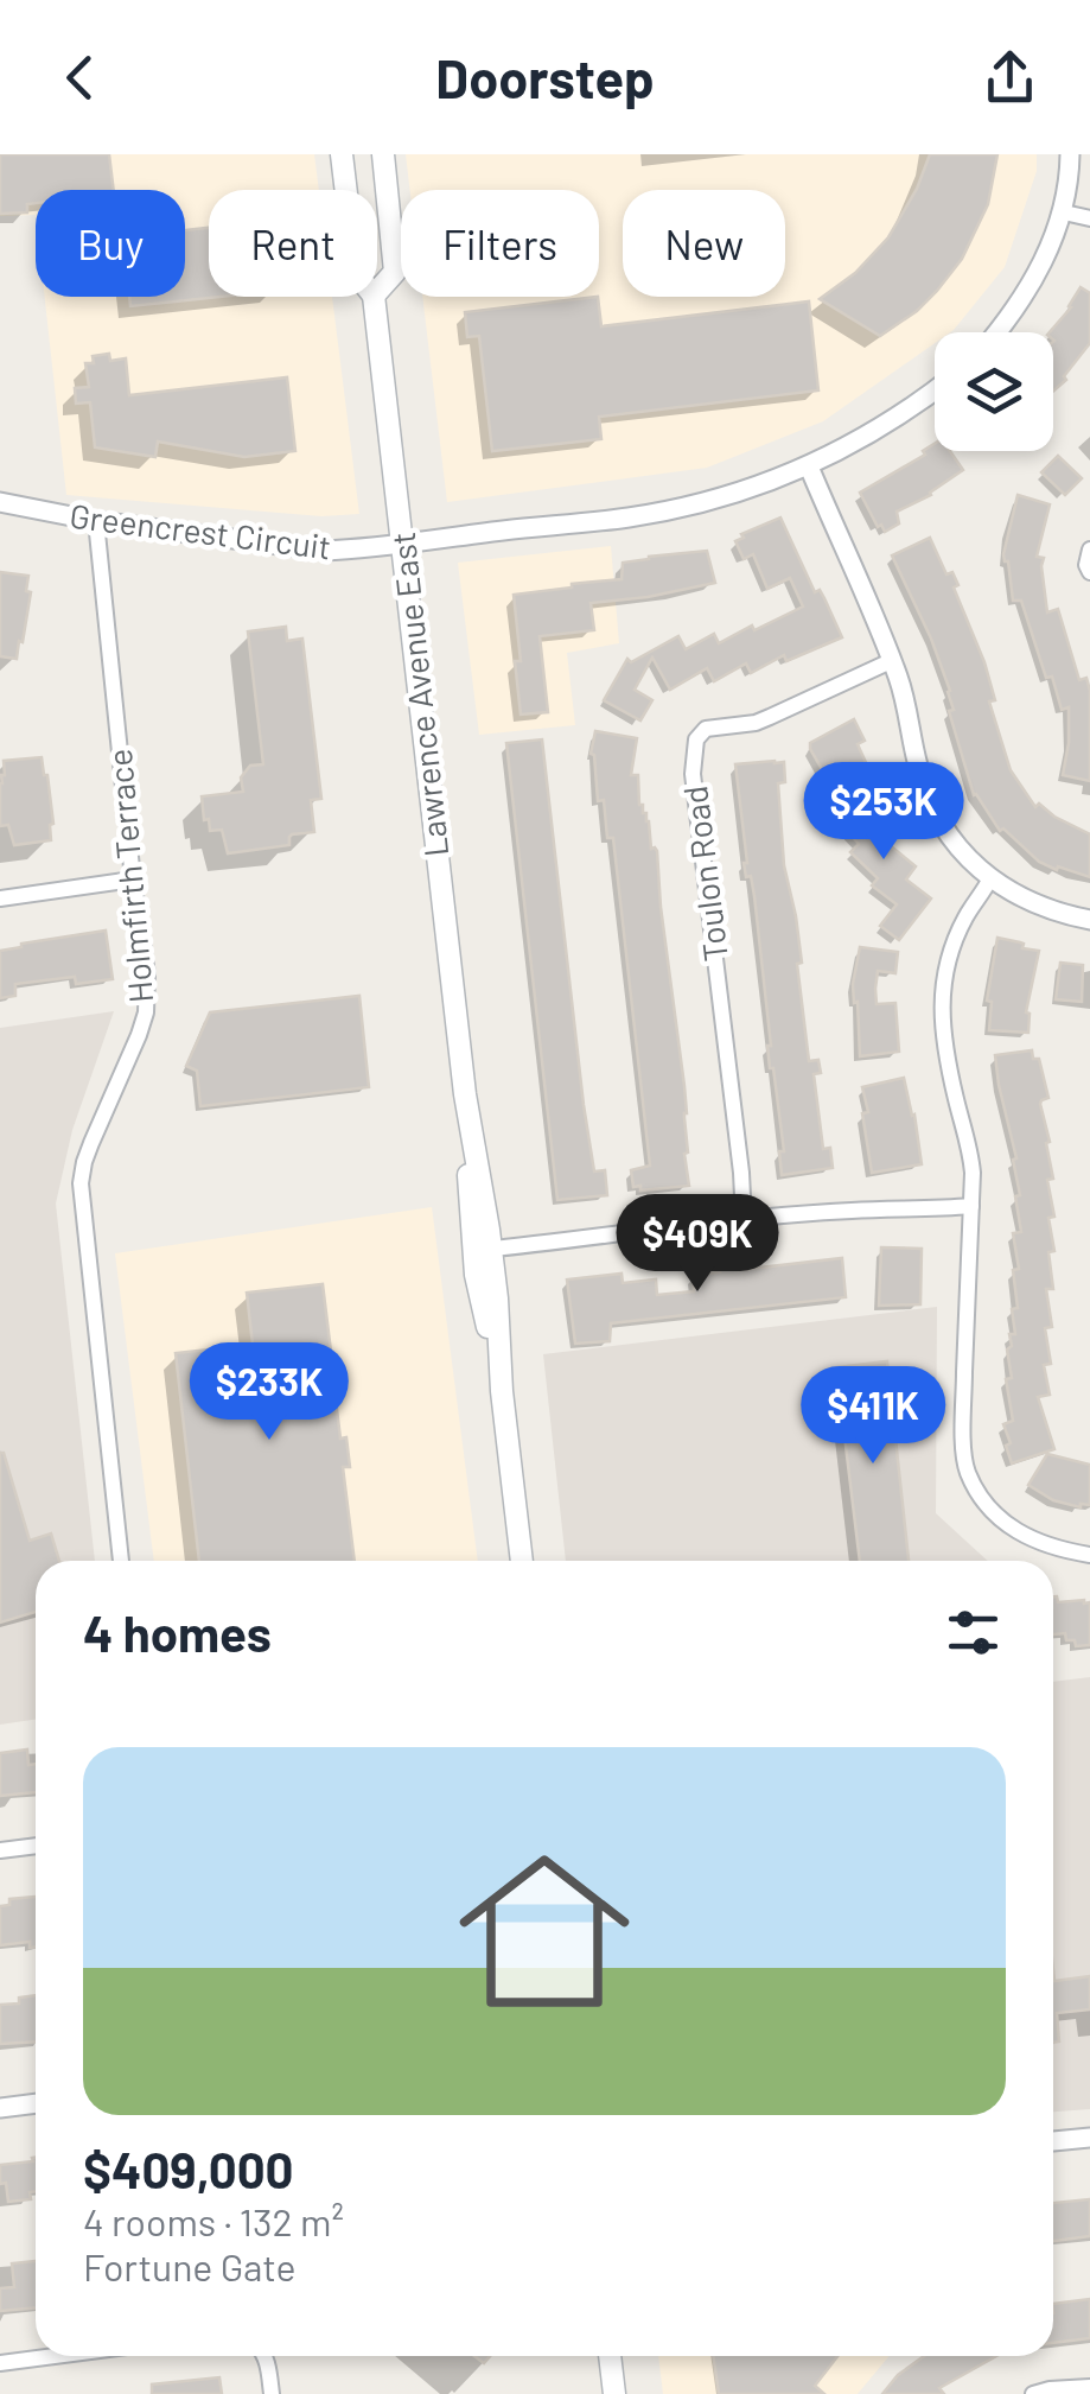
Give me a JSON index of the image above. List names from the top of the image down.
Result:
{
  "streets": {
    "main road": ["Lawrence Avenue East"],
    "street": ["Greencrest Circuit", "Toulon Road", "Holmfirth Terrace"]
  },
  "crossings": [
    ["Greencrest Circuit", "Lawrence Avenue East"],
    ["Greencrest Circuit", "Holmfirth Terrace"]
  ],
  "page": {
    "header": "Doorstep",
    "chip": [
      "Buy",
      "Rent",
      "Filters",
      "New"
    ],
    "price": [
      "$253K",
      "$409K",
      "$233K",
      "$411K"
    ],
    "heading": "4 homes",
    "list": [
      {
        "name": "$409,000",
        "note": "4 rooms · 132 m² · Fortune Gate"
      }
    ]
  }
}
